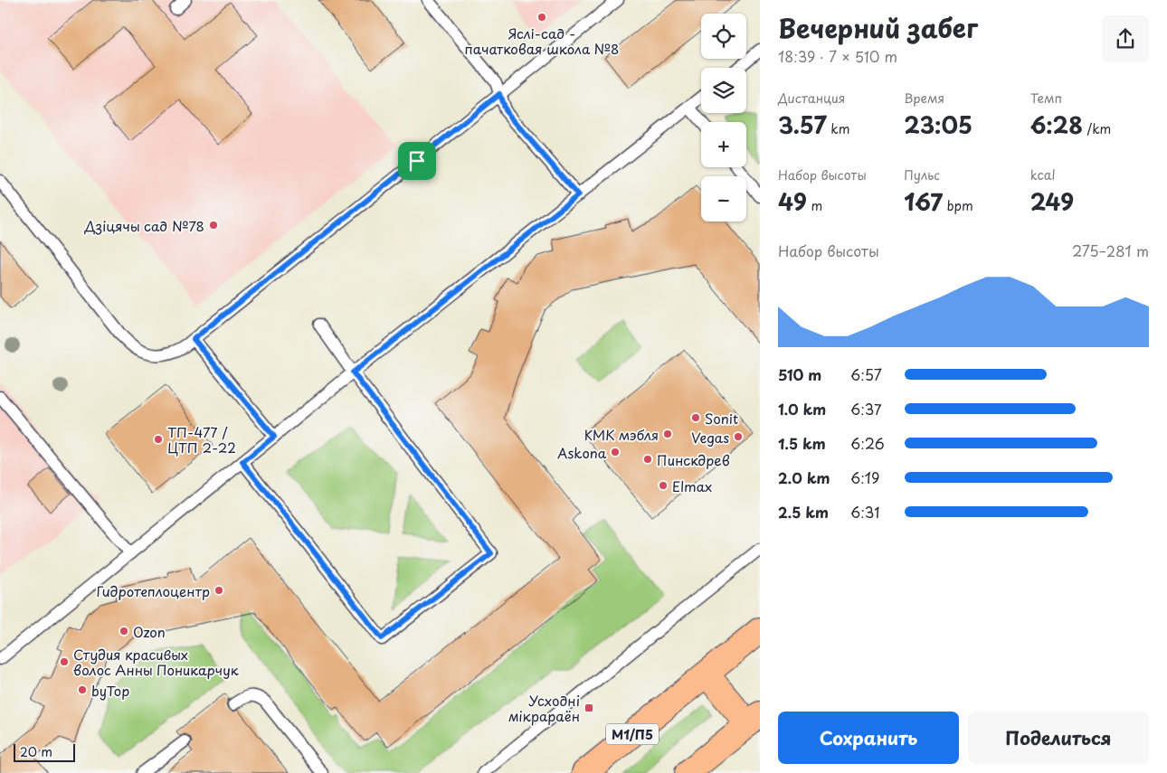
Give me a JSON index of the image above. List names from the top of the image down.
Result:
{
  "streets": {
    "highway": ["М1/П5"]
  },
  "places": {
    "other": [
      "Яслі-сад - пачатковая школа №8",
      "Дзіцячы сад №78",
      "Sonit",
      "КМК мэбля",
      "Vegas",
      "ТП-477 / ЦТП 2-22",
      "Askona",
      "Пинскдрев",
      "Elmax",
      "Гидротеплоцентр",
      "Ozon",
      "Студия красивых волос Анны Поникарчук",
      "byTop"
    ],
    "transit": ["Усходні мікрараён"]
  },
  "scale_bar": "20 m",
  "page": {
    "heading": ["Вечерний забег", "18:39 · 7 × 510 m"],
    "map_buttons": ["+", "−"],
    "stats": [
      ["Дистанция", "3.57 km"],
      ["Время", "23:05"],
      ["Темп", "6:28 /km"],
      ["Набор высоты", "49 m"],
      ["Пульс", "167 bpm"],
      ["kcal", "249"]
    ],
    "chart": ["Набор высоты", "275–281 m"],
    "list": [
      {
        "name": "510 m",
        "note": "6:57"
      },
      {
        "name": "1.0 km",
        "note": "6:37"
      },
      {
        "name": "1.5 km",
        "note": "6:26"
      },
      {
        "name": "2.0 km",
        "note": "6:19"
      },
      {
        "name": "2.5 km",
        "note": "6:31"
      }
    ],
    "buttons": ["Сохранить", "Поделиться"],
    "scale": "20 m"
  }
}
